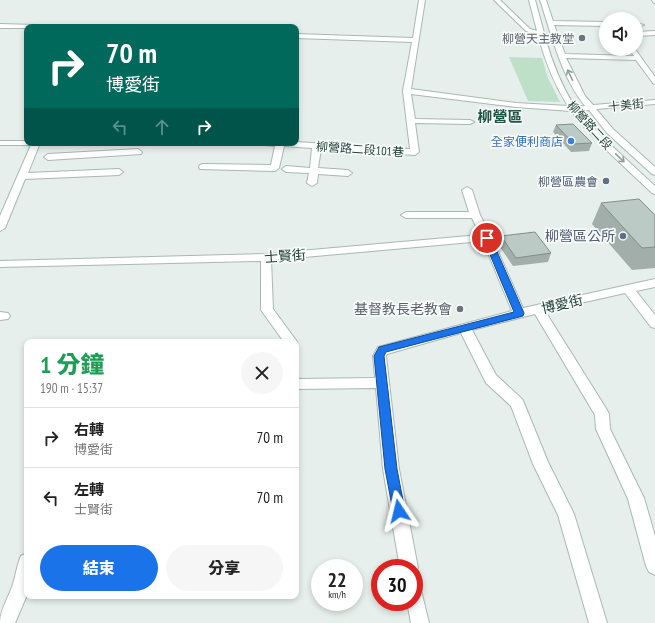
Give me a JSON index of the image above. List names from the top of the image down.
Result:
{
  "streets": {
    "street": [
      "十美街",
      "柳營路二段",
      "柳營路二段101巷",
      "士賢街",
      "博愛街"
    ]
  },
  "crossings": [
    ["十美街", "柳營路二段"]
  ],
  "districts": ["柳營區"],
  "places": [
    "柳營天主教堂",
    "全家便利商店",
    "柳營區農會",
    "柳營區公所",
    "基督教長老教會"
  ],
  "page": {
    "turn": ["70 m", "博愛街"],
    "heading": ["1 分鐘", "190 m · 15:37"],
    "list": [
      {
        "name": "右轉",
        "note": "博愛街",
        "value": "70 m"
      },
      {
        "name": "左轉",
        "note": "士賢街",
        "value": "70 m"
      }
    ],
    "buttons": ["結束", "分享"],
    "speed": "22 km/h",
    "limit": "30"
  }
}
